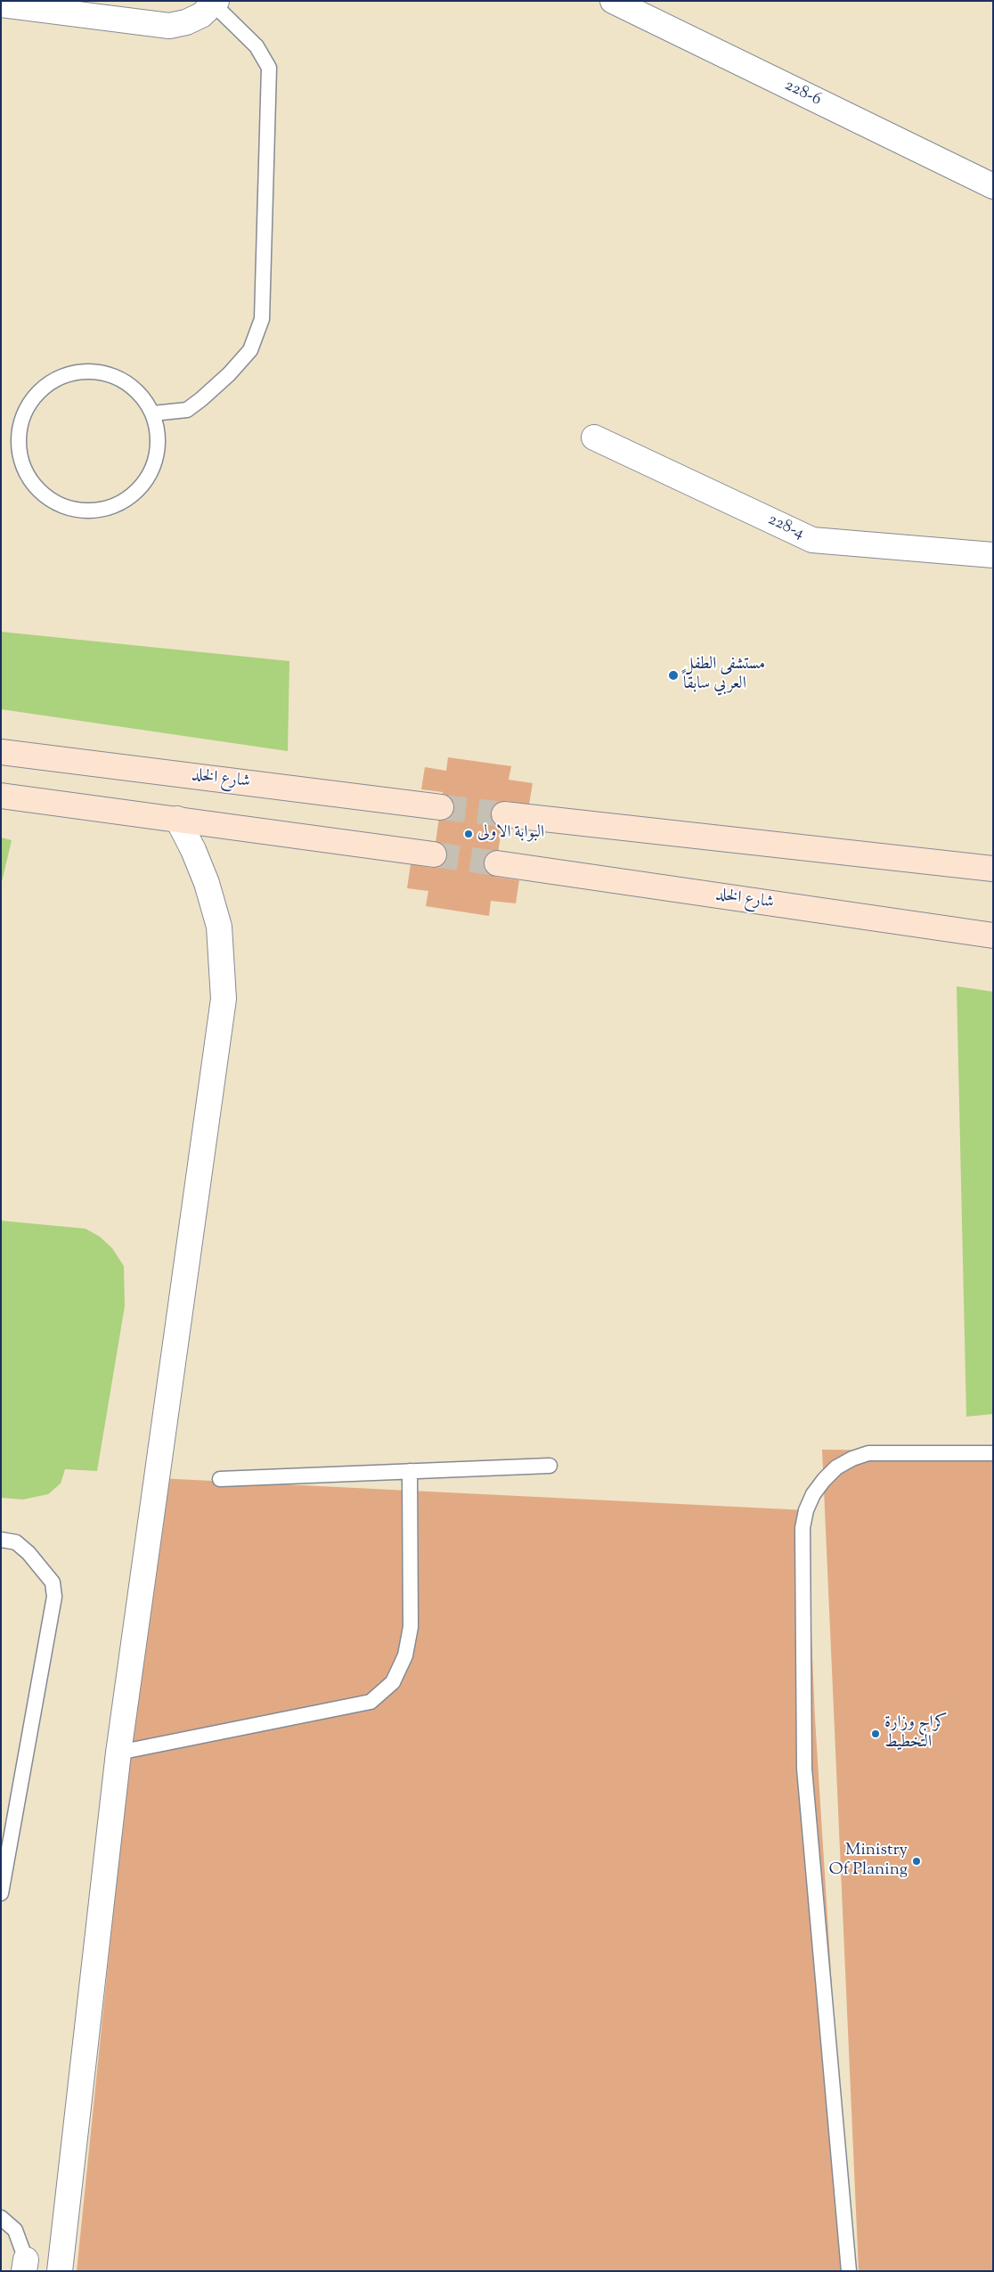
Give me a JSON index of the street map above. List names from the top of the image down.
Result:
{
  "streets": {
    "main road": ["شارع الخلد"],
    "street": ["228-6", "228-4"]
  },
  "places": [
    "مستشفى الطفل العربي سابقاً",
    "البوابة الاولى",
    "كراج وزارة التخطيط",
    "Ministry Of Planing"
  ]
}
